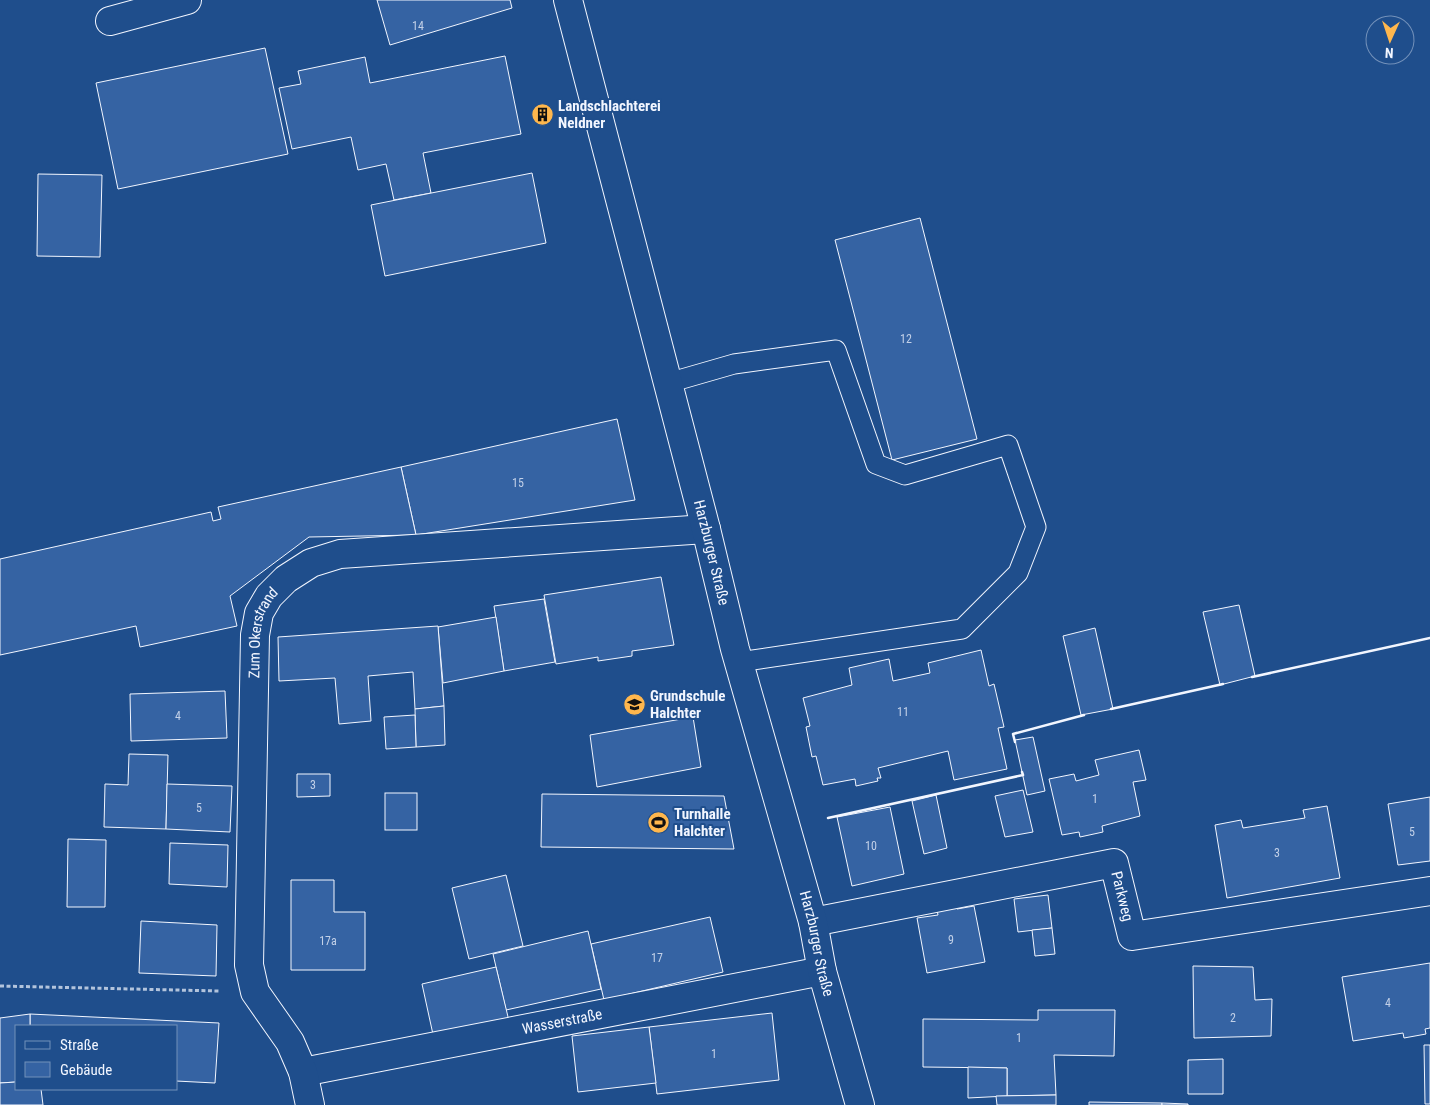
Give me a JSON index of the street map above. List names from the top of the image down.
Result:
{
  "streets": {
    "street": [
      "Harzburger Straße",
      "Zum Okerstrand",
      "Parkweg",
      "Wasserstraße"
    ]
  },
  "crossings": [
    ["Harzburger Straße", "Zum Okerstrand"],
    ["Harzburger Straße", "Parkweg"],
    ["Harzburger Straße", "Wasserstraße"],
    ["Zum Okerstrand", "Wasserstraße"]
  ],
  "places": {
    "building": ["Landschlachterei Neldner"],
    "school or university": ["Grundschule Halchter"],
    "sports": ["Turnhalle Halchter"]
  },
  "house_numbers": [
    "14",
    "12",
    "15",
    "11",
    "4",
    "3",
    "1",
    "5",
    "5",
    "10",
    "3",
    "9",
    "17a",
    "17",
    "4",
    "2",
    "1",
    "1"
  ],
  "legend": ["Straße", "Gebäude"],
  "north": "bottom"
}
